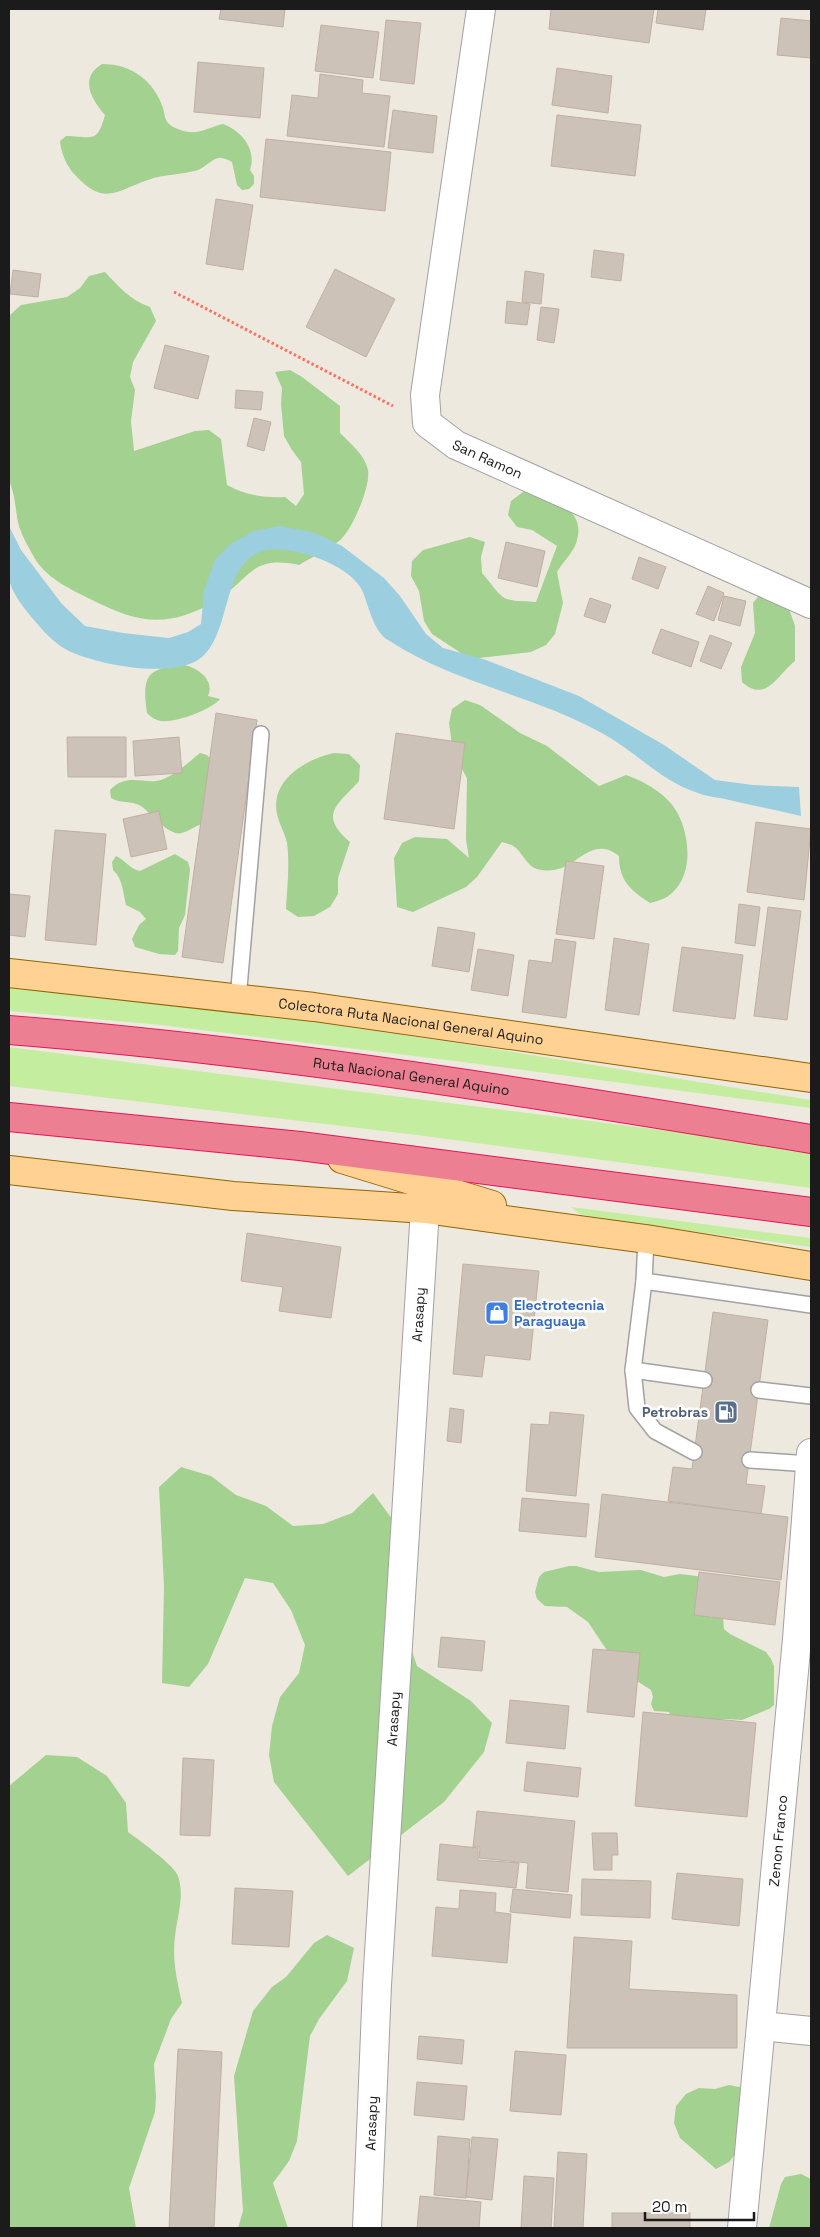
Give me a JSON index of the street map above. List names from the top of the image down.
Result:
{
  "streets": {
    "highway": ["Ruta Nacional General Aquino"],
    "main road": ["Colectora Ruta Nacional General Aquino"],
    "street": ["San Ramon", "Arasapy", "Zenon Franco"]
  },
  "places": {
    "shop": ["Electrotecnia Paraguaya"],
    "fuel station": ["Petrobras"]
  },
  "scale_bar": "20 m"
}
